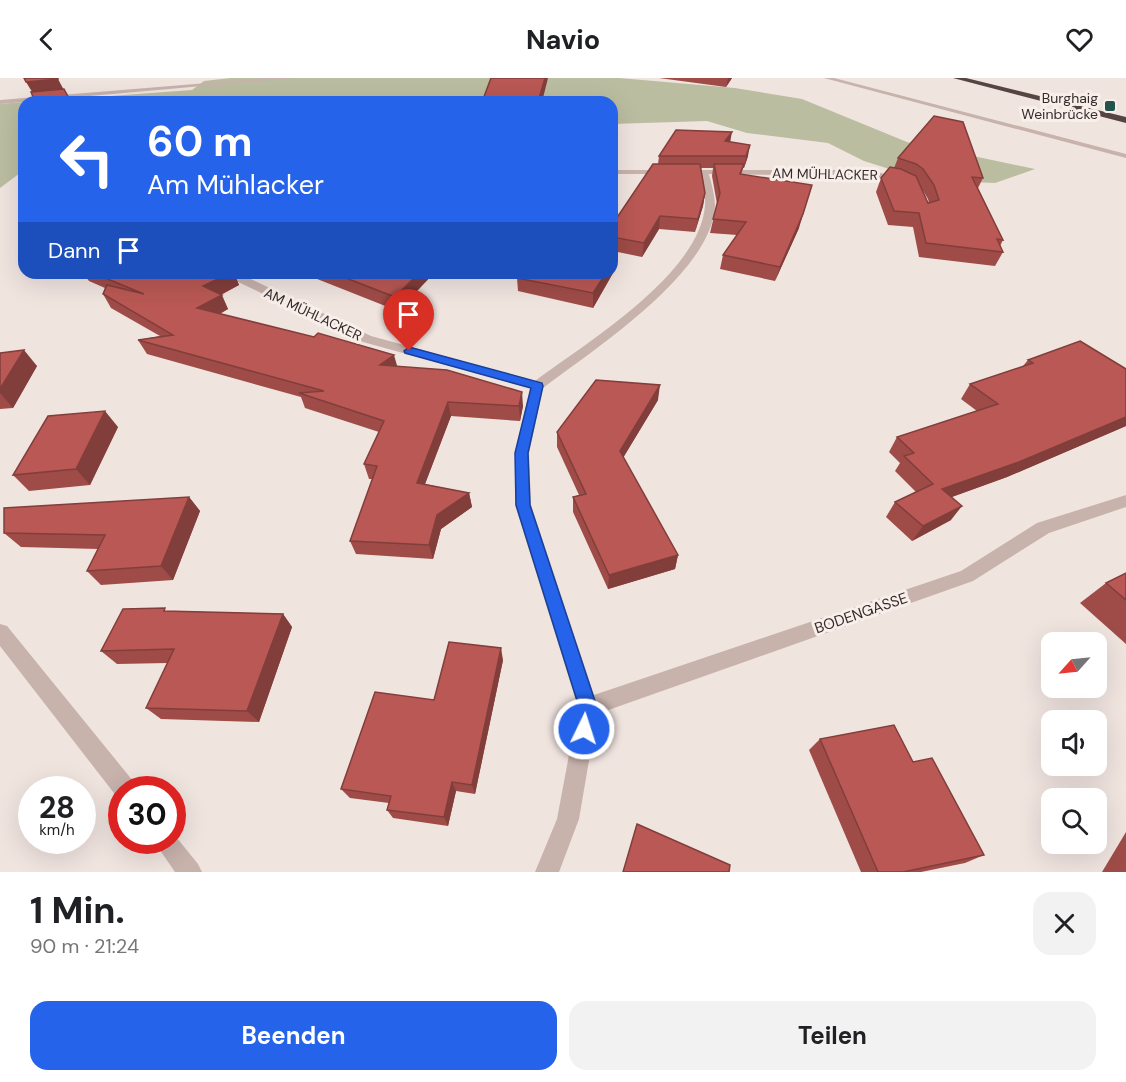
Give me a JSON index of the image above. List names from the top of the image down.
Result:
{
  "streets": {
    "street": ["AM MÜHLACKER", "BODENGASSE"]
  },
  "places": {
    "transit": ["Burghaig Weinbrücke"]
  },
  "north": "bottom left",
  "page": {
    "header": "Navio",
    "turn": ["60 m", "Am Mühlacker"],
    "then": "Dann",
    "speed": "28 km/h",
    "limit": "30",
    "heading": ["1 Min.", "90 m · 21:24"],
    "buttons": ["Beenden", "Teilen"]
  }
}
